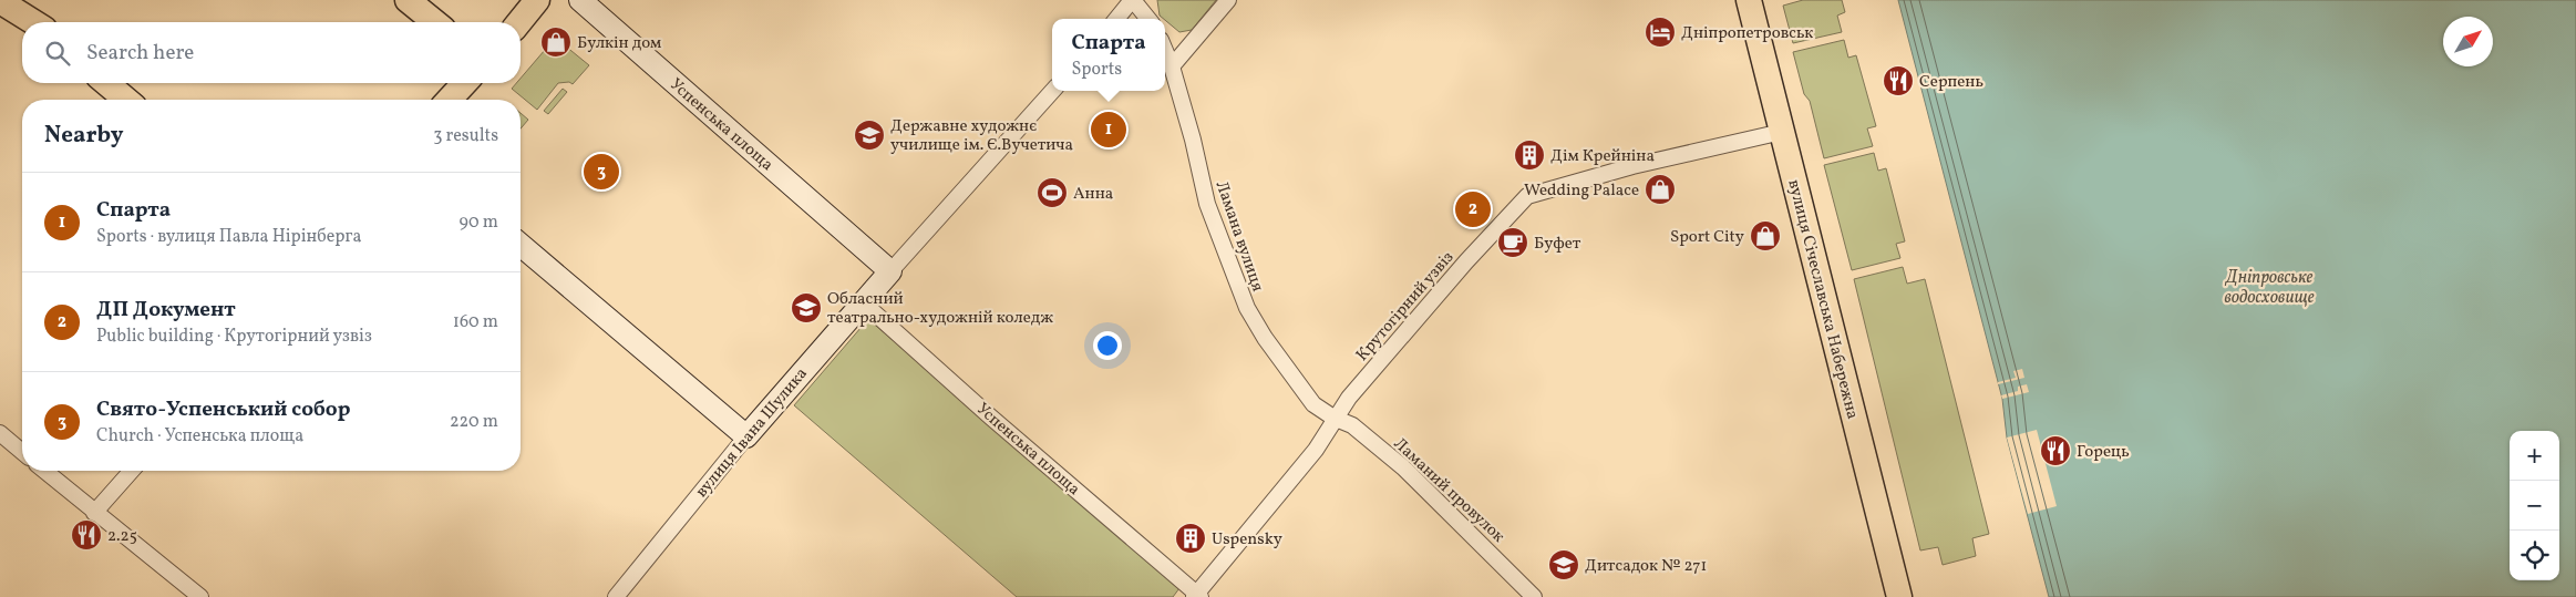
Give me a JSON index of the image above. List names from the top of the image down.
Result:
{
  "streets": {
    "main road": ["вулиця Січеславська Набережна"],
    "street": [
      "Успенська площа",
      "Ламана вулиця",
      "Крутогірний узвіз",
      "вулиця Івана Шулика",
      "Ламаний провулок"
    ]
  },
  "crossings": [
    ["Успенська площа", "Крутогірний узвіз"],
    ["Успенська площа", "вулиця Івана Шулика"],
    ["Ламана вулиця", "Крутогірний узвіз"],
    ["Ламана вулиця", "Ламаний провулок"],
    ["вулиця Січеславська Набережна", "Крутогірний узвіз"],
    ["Крутогірний узвіз", "Ламаний провулок"]
  ],
  "water": ["Дніпровське водосховище"],
  "places": {
    "hotel": ["Дніпропетровськ"],
    "shop": ["Булкін дом", "Wedding Palace", "Sport City"],
    "restaurant": ["Серпень", "Горець", "2.25"],
    "school or university": ["Державне художнє училище ім. Є.Вучетича", "Обласний театрально-художній коледж", "Дитсадок № 271"],
    "building": ["Дім Крейніна", "Uspensky"],
    "sports": ["Анна"],
    "cafe": ["Буфет"]
  },
  "north": "top right",
  "page": {
    "popup": ["Спарта", "Sports"],
    "search": "Search here",
    "heading": ["Nearby", "3 results"],
    "pins": ["1", "3", "2"],
    "list": [
      {
        "mark": "1",
        "name": "Спарта",
        "note": "Sports · вулиця Павла Нірінберга",
        "value": "90 m"
      },
      {
        "mark": "2",
        "name": "ДП Документ",
        "note": "Public building · Крутогірний узвіз",
        "value": "160 m"
      },
      {
        "mark": "3",
        "name": "Свято-Успенський собор",
        "note": "Church · Успенська площа",
        "value": "220 m"
      }
    ],
    "map_buttons": ["+", "−"]
  }
}
